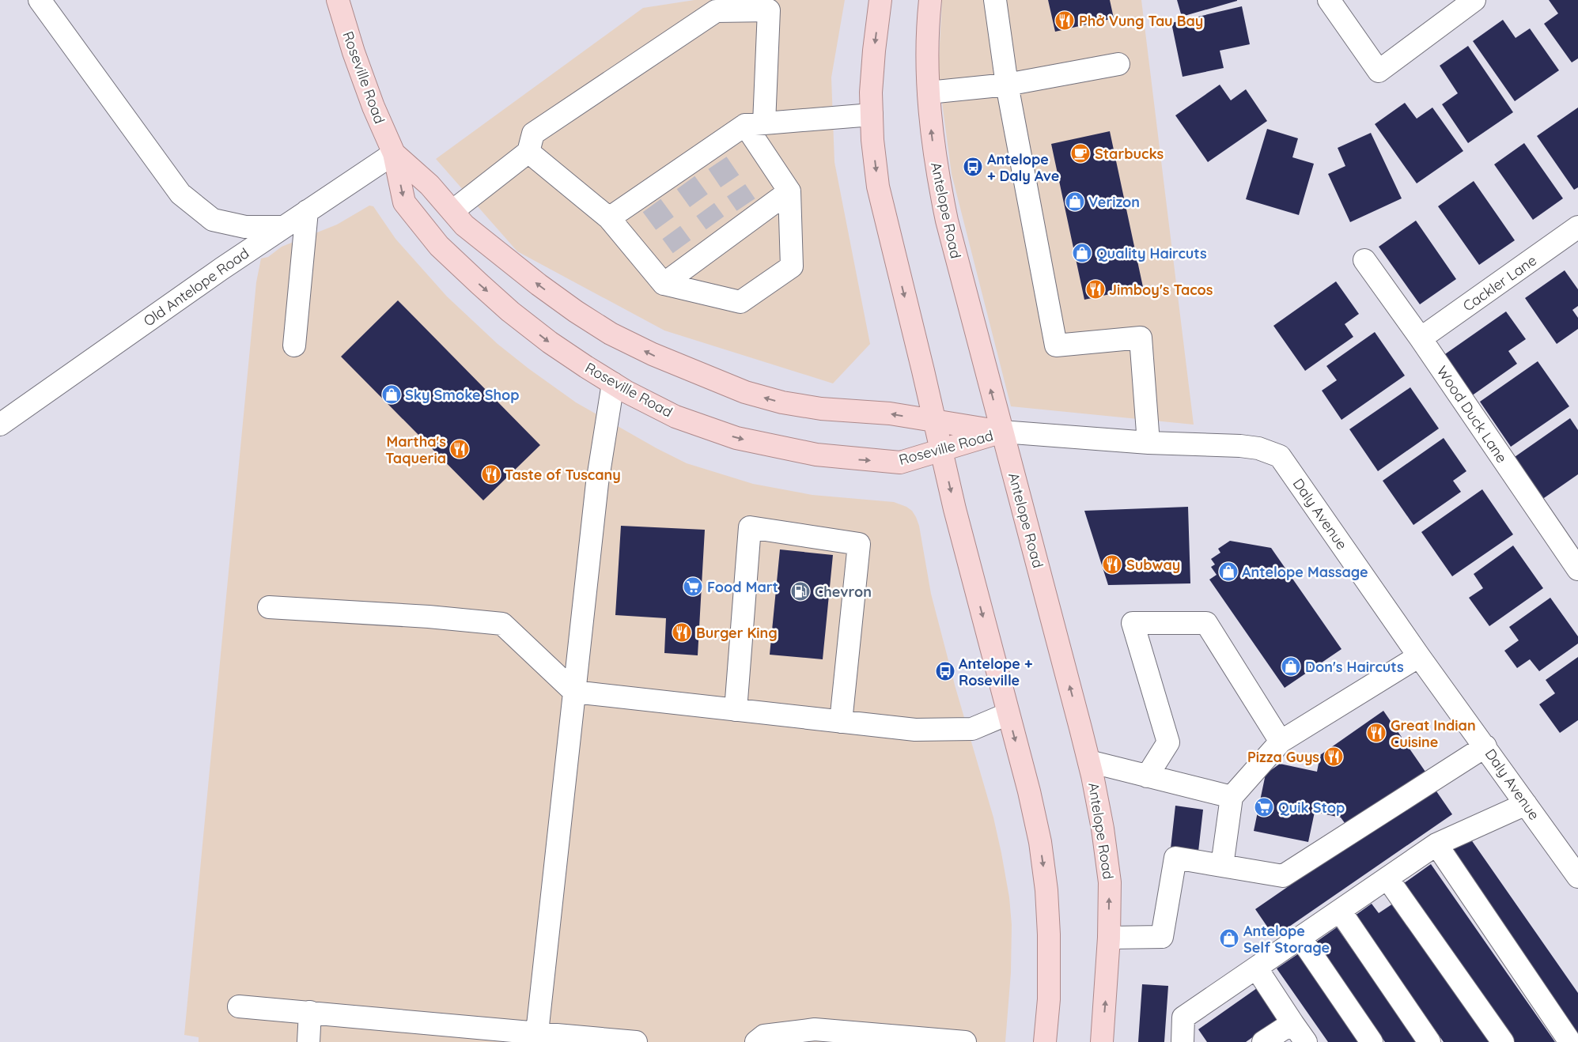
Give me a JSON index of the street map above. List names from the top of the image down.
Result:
{
  "streets": {
    "main road": ["Roseville Road", "Antelope Road"],
    "street": [
      "Cackler Lane",
      "Old Antelope Road",
      "Wood Duck Lane",
      "Daly Avenue"
    ]
  },
  "crossings": [
    ["Roseville Road", "Antelope Road"],
    ["Roseville Road", "Old Antelope Road"],
    ["Roseville Road", "Daly Avenue"],
    ["Antelope Road", "Daly Avenue"],
    ["Cackler Lane", "Wood Duck Lane"]
  ],
  "places": {
    "restaurant": [
      "Phở Vung Tau Bay",
      "Jimboy's Tacos",
      "Martha's Taqueria",
      "Taste of Tuscany",
      "Subway",
      "Burger King",
      "Great Indian Cuisine",
      "Pizza Guys"
    ],
    "cafe": ["Starbucks"],
    "bus stop": ["Antelope + Daly Ave", "Antelope + Roseville"],
    "shop": [
      "Verizon",
      "Quality Haircuts",
      "Sky Smoke Shop",
      "Antelope Massage",
      "Don's Haircuts",
      "Antelope Self Storage"
    ],
    "supermarket": ["Food Mart", "Quik Stop"],
    "fuel station": ["Chevron"]
  }
}
